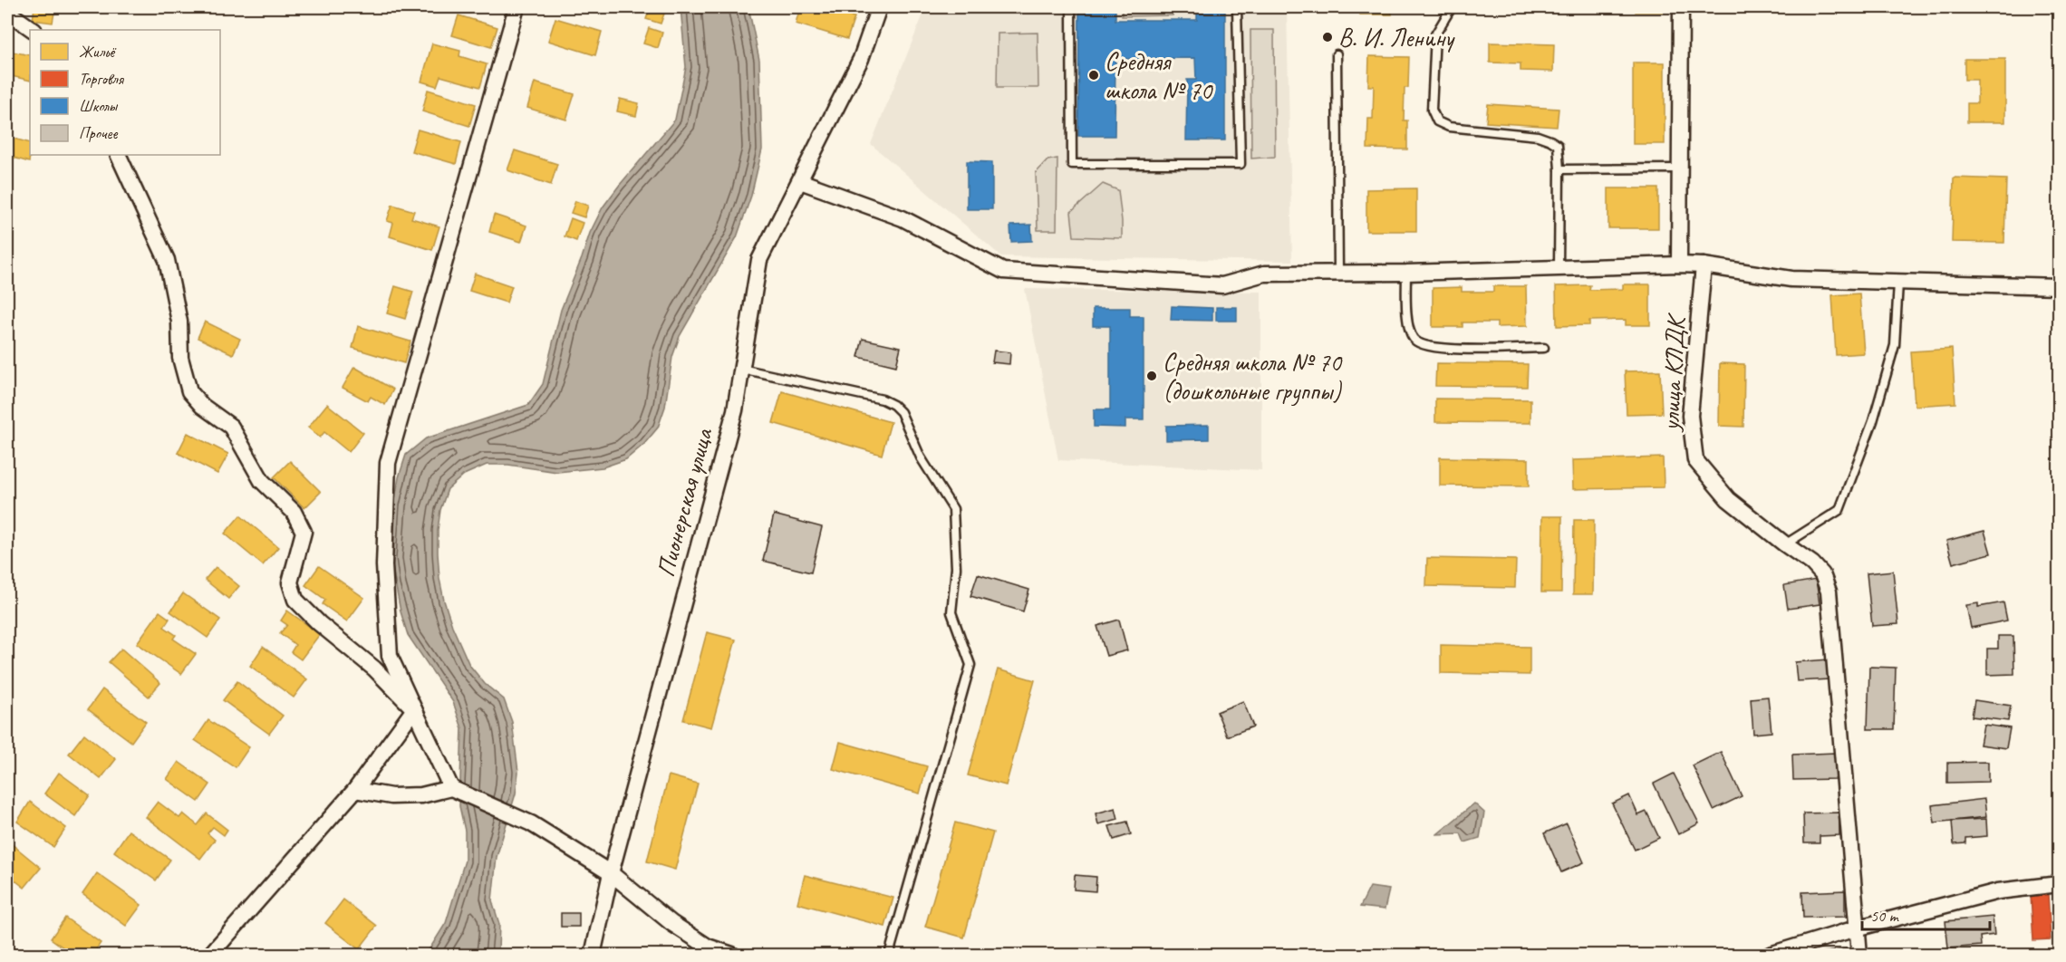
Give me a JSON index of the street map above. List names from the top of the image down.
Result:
{
  "streets": {
    "street": ["улица КЛДК", "Пионерская улица"]
  },
  "places": ["В. И. Ленину", "Средняя школа № 70", "Средняя школа № 70 (дошкольные группы)"],
  "legend": [
    "Жильё",
    "Торговля",
    "Школы",
    "Прочее"
  ],
  "scale_bar": "50 m"
}
